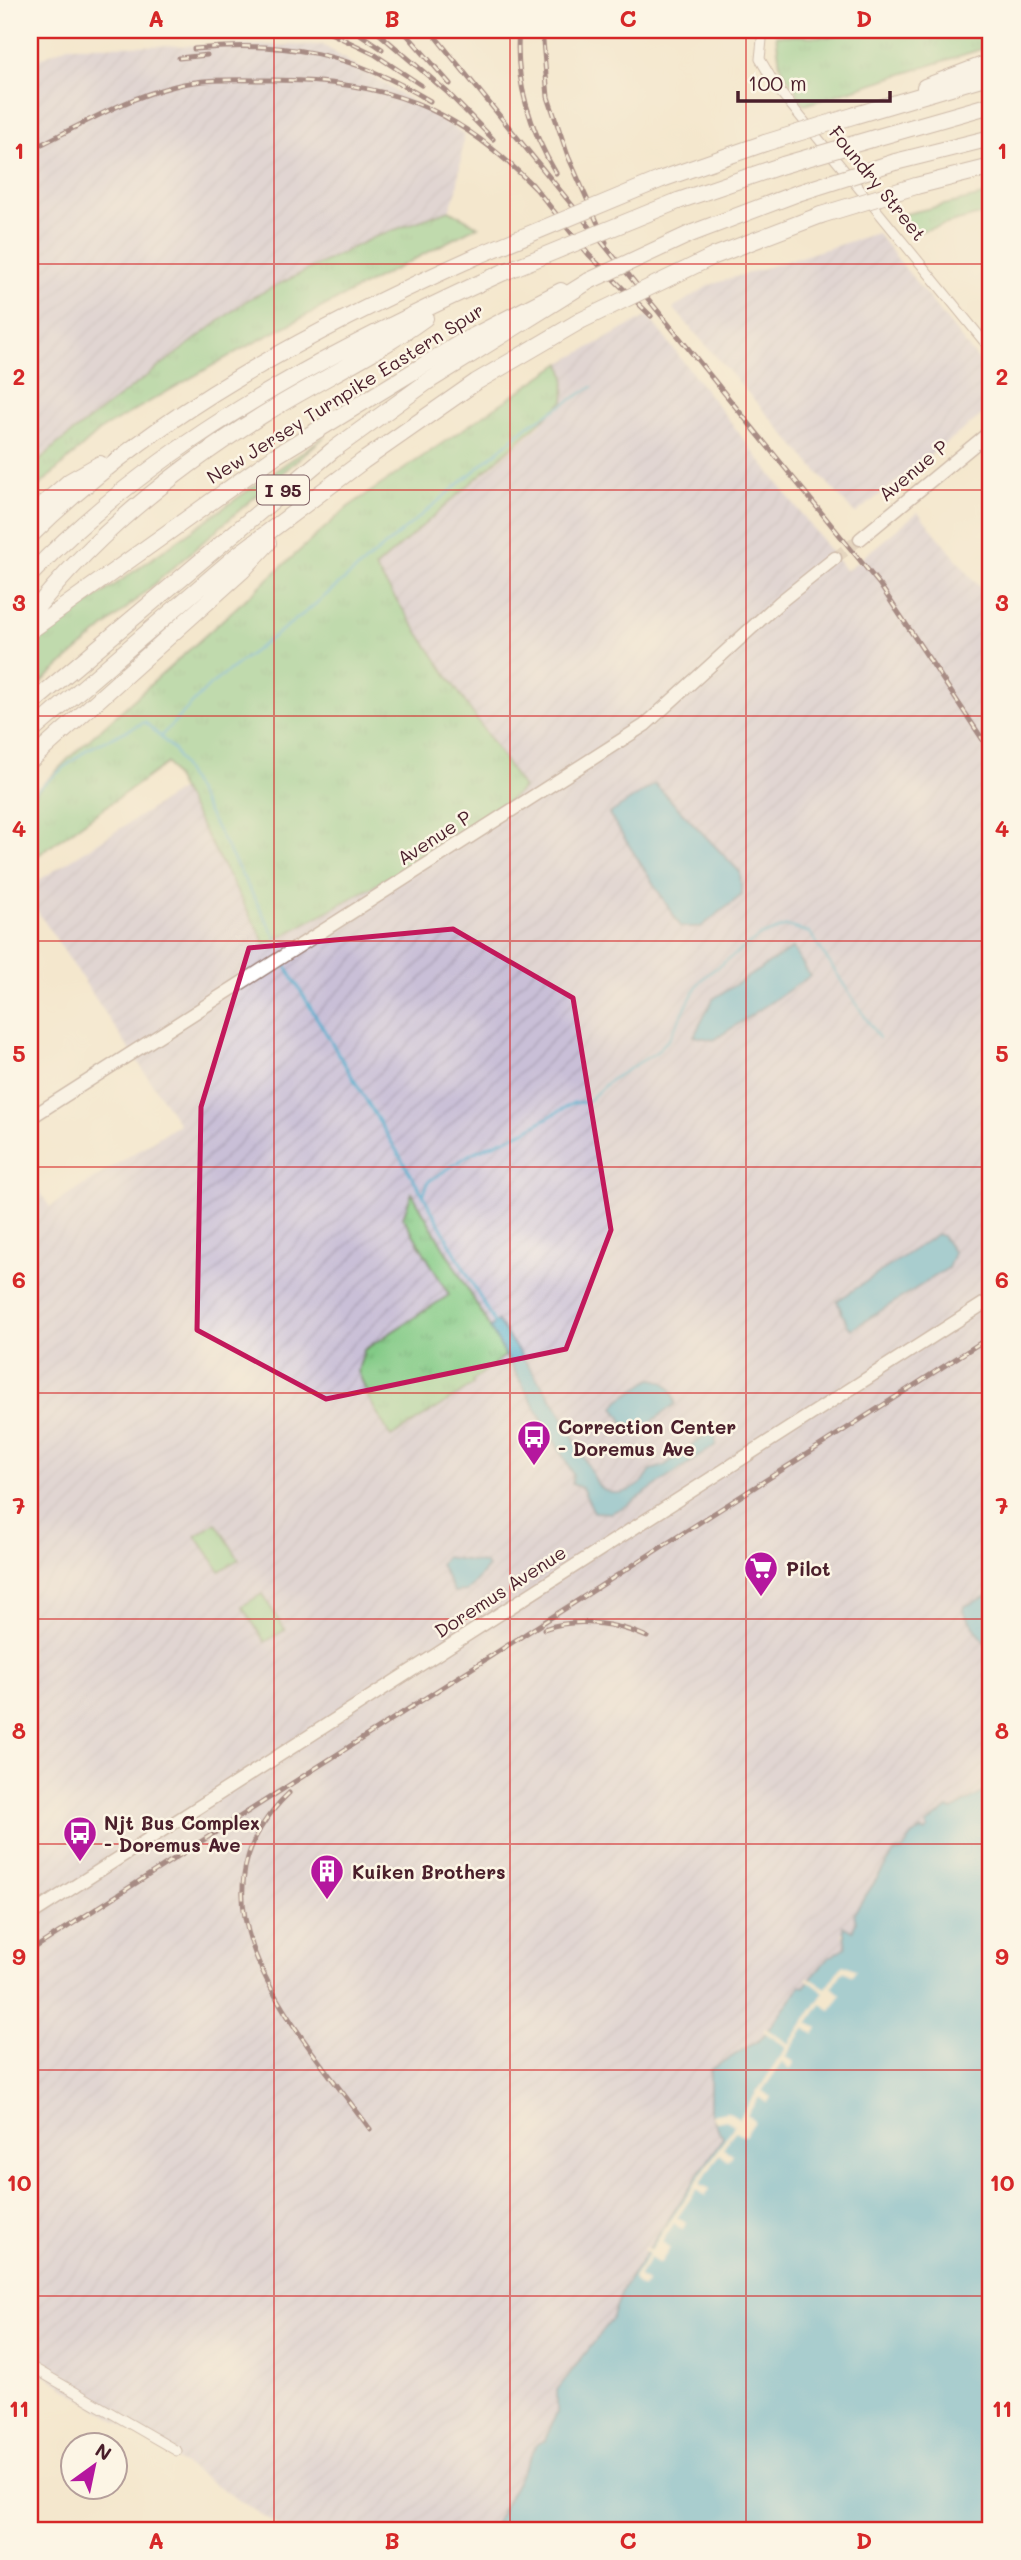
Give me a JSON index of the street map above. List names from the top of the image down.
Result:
{
  "streets": {
    "highway": ["New Jersey Turnpike Eastern Spur", "I 95"],
    "street": ["Foundry Street", "Avenue P", "Doremus Avenue"]
  },
  "places": {
    "bus stop": ["Correction Center - Doremus Ave", "Njt Bus Complex - Doremus Ave"],
    "supermarket": ["Pilot"],
    "building": ["Kuiken Brothers"]
  },
  "scale_bar": "100 m",
  "north": "top right",
  "grid": {
    "columns": [
      "A",
      "B",
      "C",
      "D"
    ],
    "rows": [
      "1",
      "2",
      "3",
      "4",
      "5",
      "6",
      "7",
      "8",
      "9",
      "10",
      "11"
    ]
  }
}
